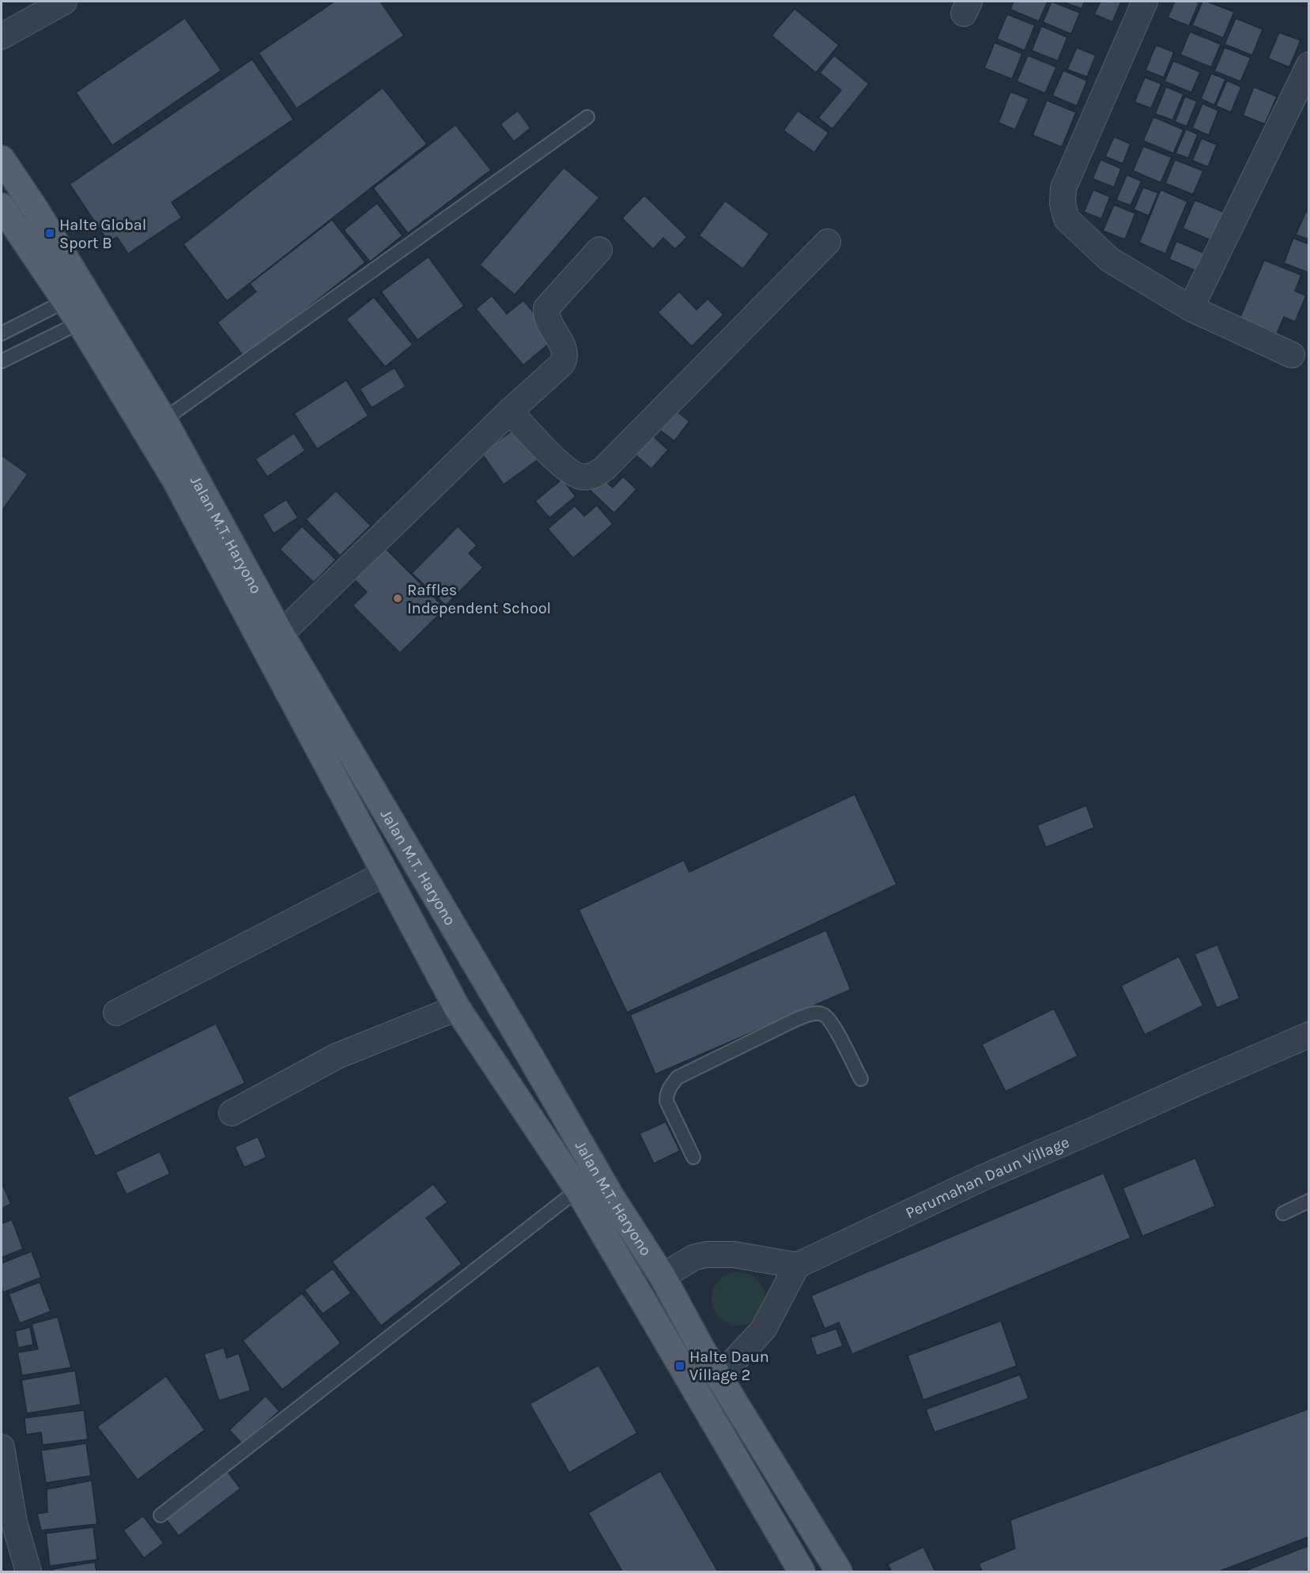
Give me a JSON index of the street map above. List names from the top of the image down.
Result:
{
  "streets": {
    "main road": ["Jalan M.T. Haryono"],
    "street": ["Perumahan Daun Village"]
  },
  "places": {
    "transit": ["Halte Global Sport B", "Halte Daun Village 2"],
    "other": ["Raffles Independent School"]
  }
}
